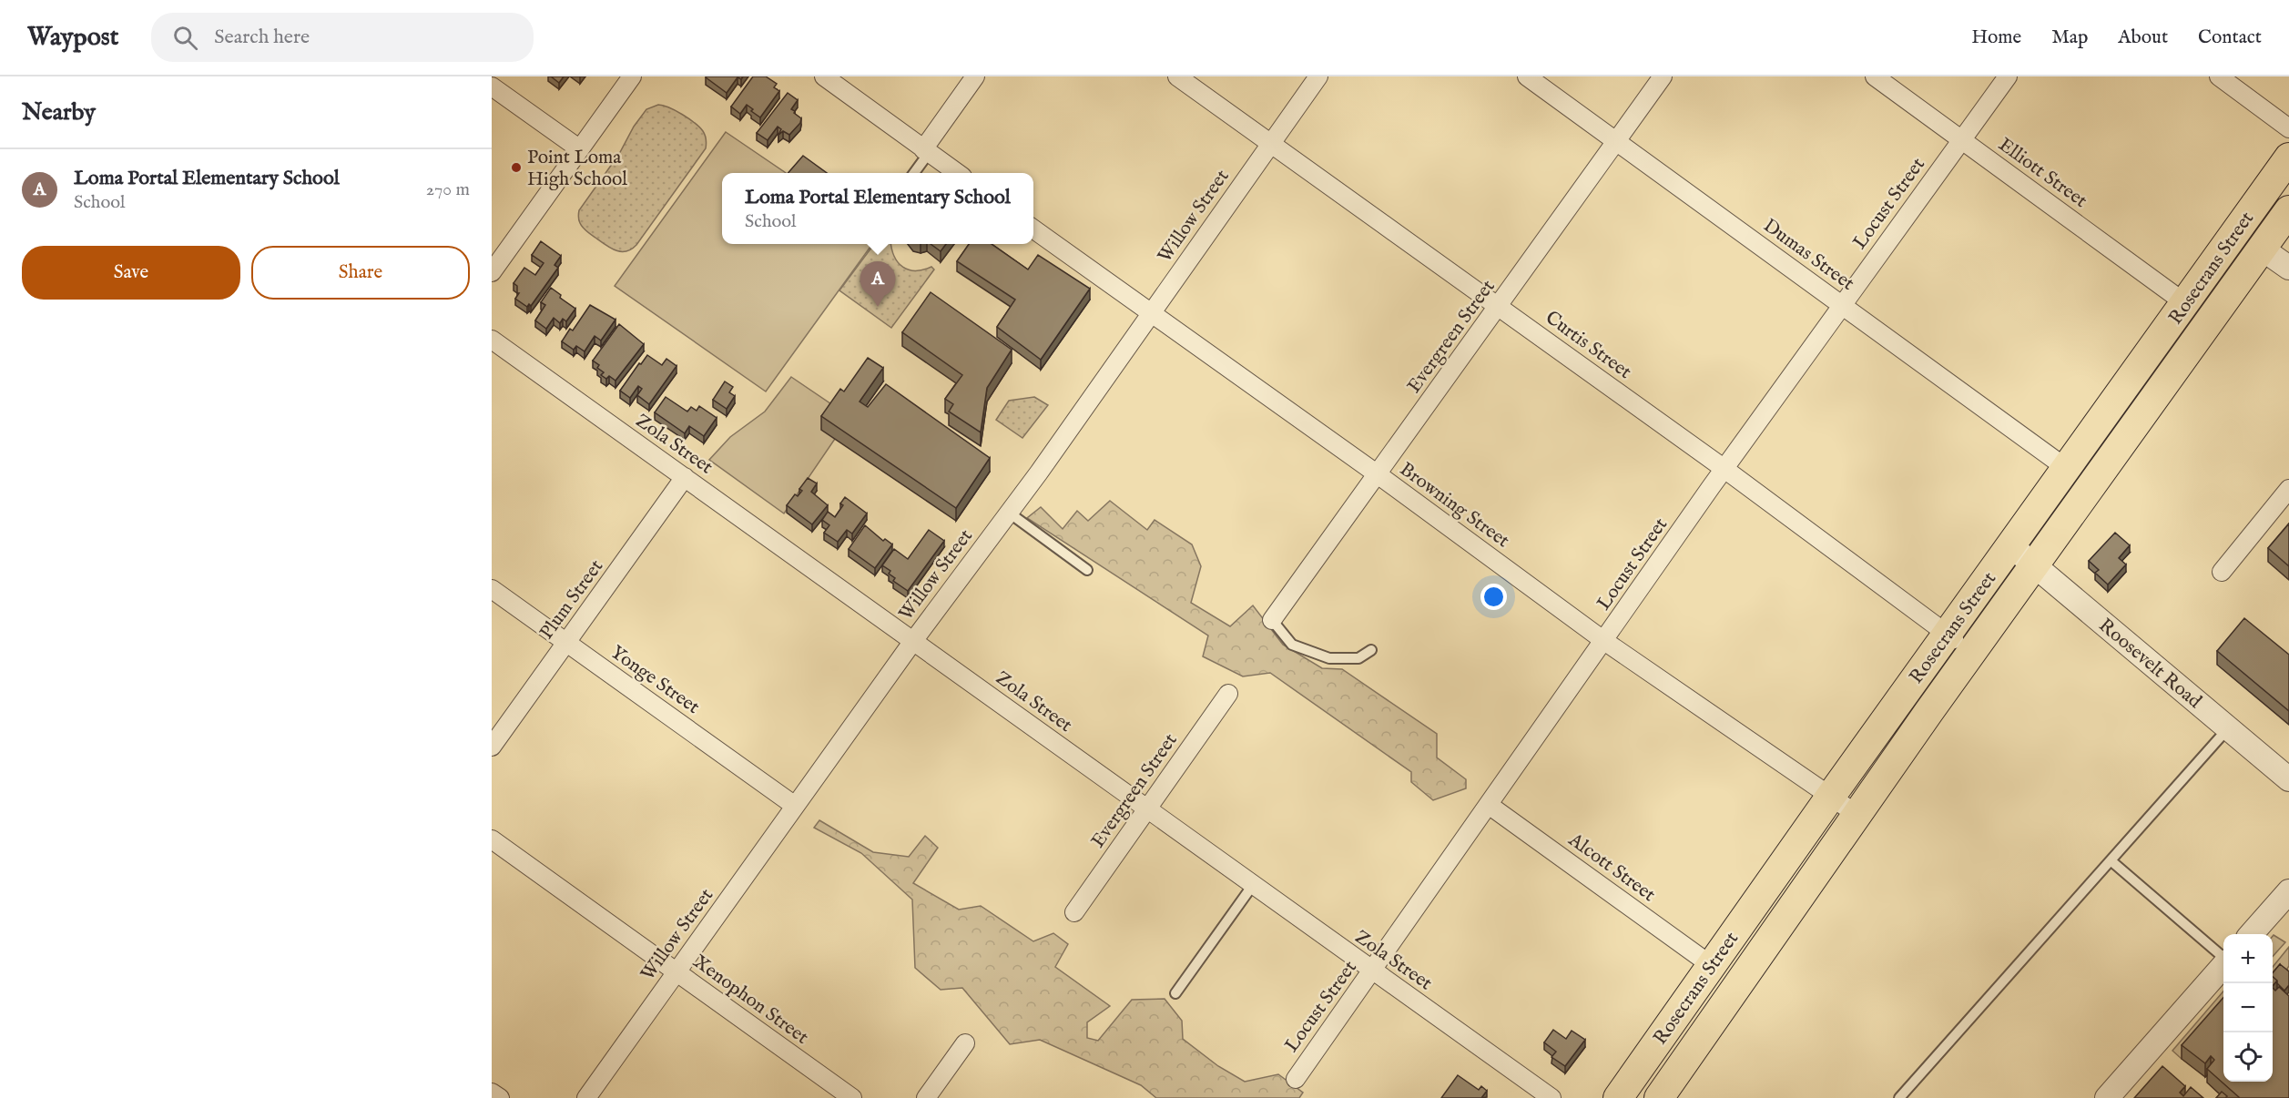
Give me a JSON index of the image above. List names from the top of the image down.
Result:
{
  "streets": {
    "main road": ["Rosecrans Street"],
    "street": [
      "Elliott Street",
      "Locust Street",
      "Willow Street",
      "Dumas Street",
      "Evergreen Street",
      "Curtis Street",
      "Zola Street",
      "Browning Street",
      "Plum Street",
      "Roosevelt Road",
      "Yonge Street",
      "Alcott Street",
      "Xenophon Street"
    ]
  },
  "crossings": [
    ["Elliott Street", "Locust Street"],
    ["Elliott Street", "Rosecrans Street"],
    ["Locust Street", "Dumas Street"],
    ["Locust Street", "Curtis Street"],
    ["Locust Street", "Zola Street"],
    ["Locust Street", "Browning Street"],
    ["Locust Street", "Alcott Street"],
    ["Willow Street", "Curtis Street"],
    ["Willow Street", "Zola Street"],
    ["Willow Street", "Browning Street"],
    ["Willow Street", "Yonge Street"],
    ["Willow Street", "Xenophon Street"],
    ["Dumas Street", "Rosecrans Street"],
    ["Dumas Street", "Evergreen Street"],
    ["Rosecrans Street", "Curtis Street"],
    ["Rosecrans Street", "Browning Street"],
    ["Rosecrans Street", "Roosevelt Road"],
    ["Rosecrans Street", "Alcott Street"],
    ["Evergreen Street", "Curtis Street"],
    ["Evergreen Street", "Zola Street"],
    ["Evergreen Street", "Browning Street"],
    ["Zola Street", "Plum Street"],
    ["Plum Street", "Yonge Street"]
  ],
  "places": ["Point Loma High School"],
  "page": {
    "header": "Waypost",
    "search": "Search here",
    "nav": [
      "Home",
      "Map",
      "About",
      "Contact"
    ],
    "heading": "Nearby",
    "list": [
      {
        "mark": "A",
        "name": "Loma Portal Elementary School",
        "note": "School",
        "value": "270 m"
      }
    ],
    "popup": ["Loma Portal Elementary School", "School"],
    "buttons": ["Save", "Share"],
    "pins": "A",
    "map_buttons": ["+", "−"]
  }
}
